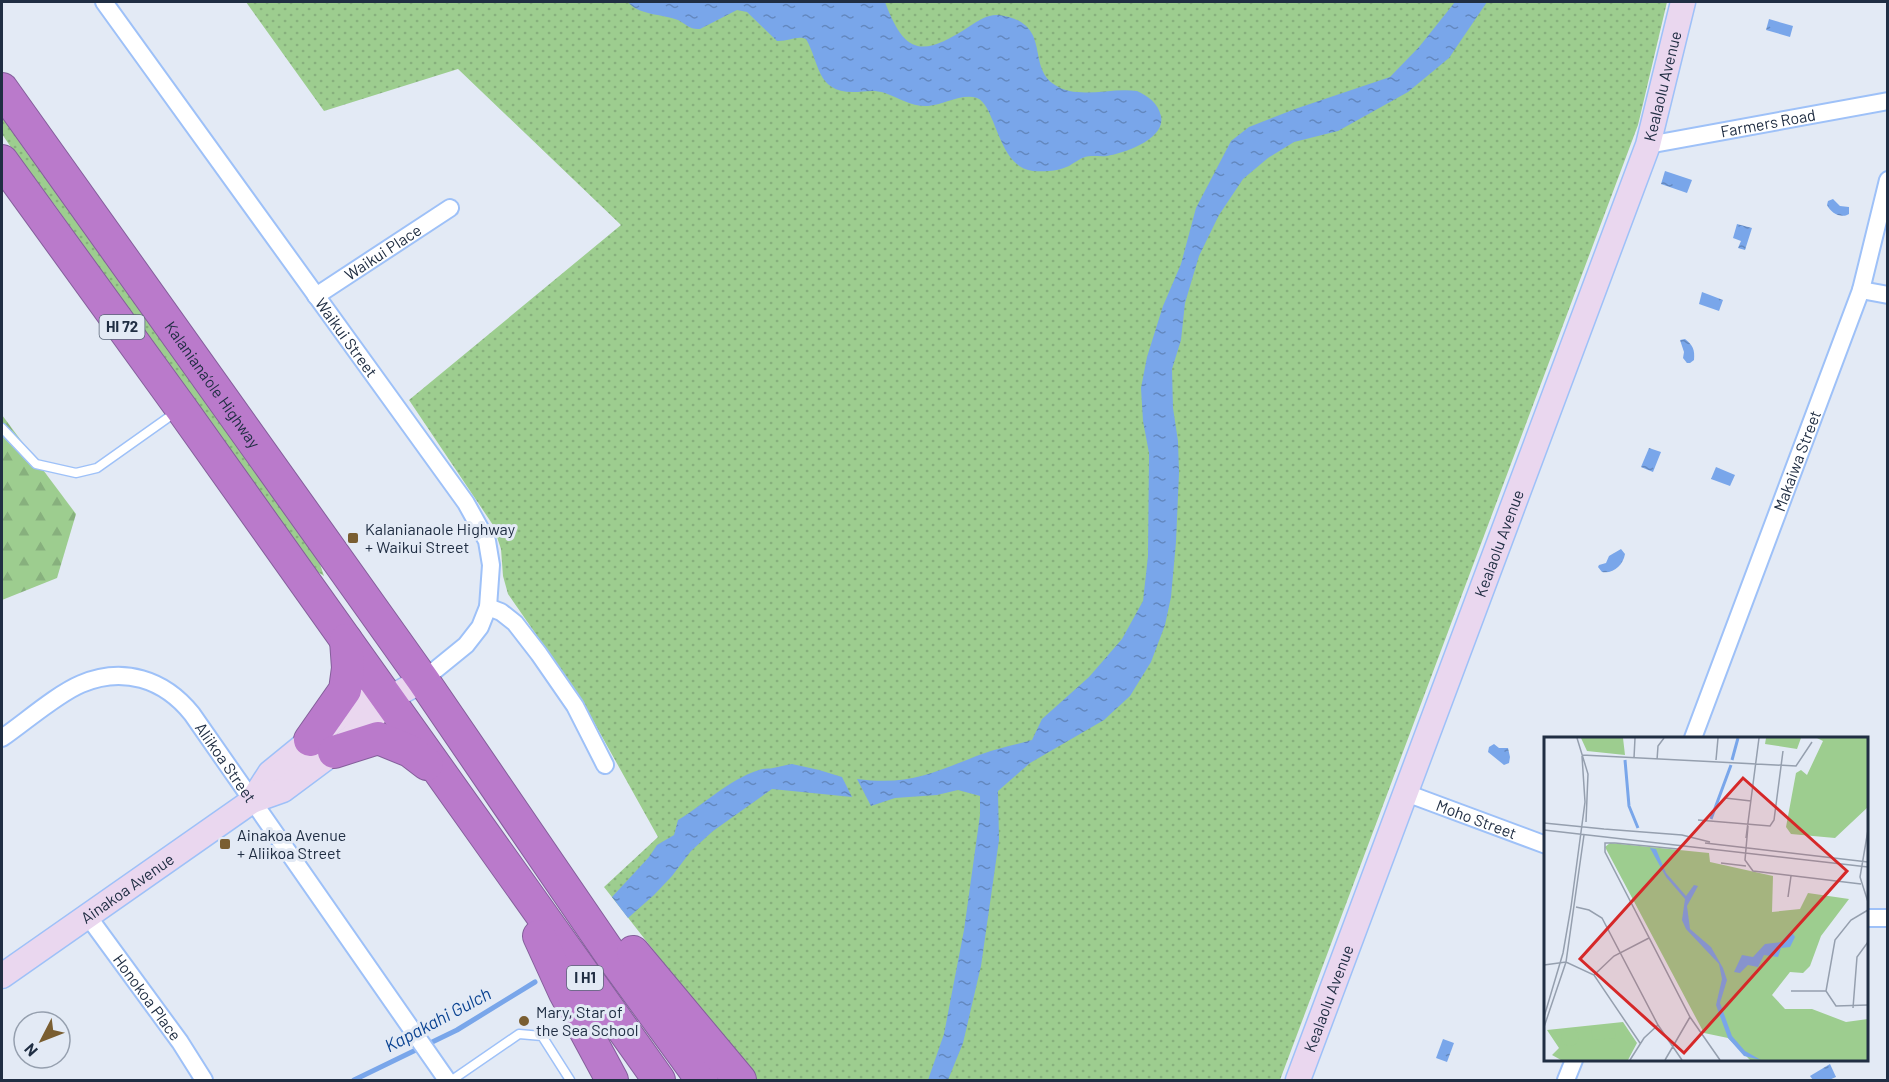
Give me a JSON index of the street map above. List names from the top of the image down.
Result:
{
  "streets": {
    "highway": ["HI 72", "Kalaniana’ole Highway", "I H1"],
    "street": [
      "Kealaolu Avenue",
      "Farmers Road",
      "Waikui Place",
      "Waikui Street",
      "Makaiwa Street",
      "Aliikoa Street",
      "Moho Street",
      "Ainakoa Avenue",
      "Honokoa Place"
    ]
  },
  "crossings": [
    ["Kealaolu Avenue", "Farmers Road"],
    ["Kealaolu Avenue", "Moho Street"],
    ["Waikui Place", "Waikui Street"],
    ["HI 72", "Ainakoa Avenue"],
    ["HI 72", "I H1"],
    ["Waikui Street", "Kalaniana’ole Highway"],
    ["Waikui Street", "Ainakoa Avenue"],
    ["Waikui Street", "I H1"],
    ["Kalaniana’ole Highway", "Ainakoa Avenue"],
    ["Kalaniana’ole Highway", "I H1"],
    ["Aliikoa Street", "Ainakoa Avenue"],
    ["Ainakoa Avenue", "I H1"],
    ["Ainakoa Avenue", "Honokoa Place"]
  ],
  "water": ["Kapakahi Gulch"],
  "places": {
    "transit": ["Kalanianaole Highway + Waikui Street", "Ainakoa Avenue + Aliikoa Street"],
    "other": ["Mary, Star of the Sea School"]
  },
  "north": "bottom left"
}
